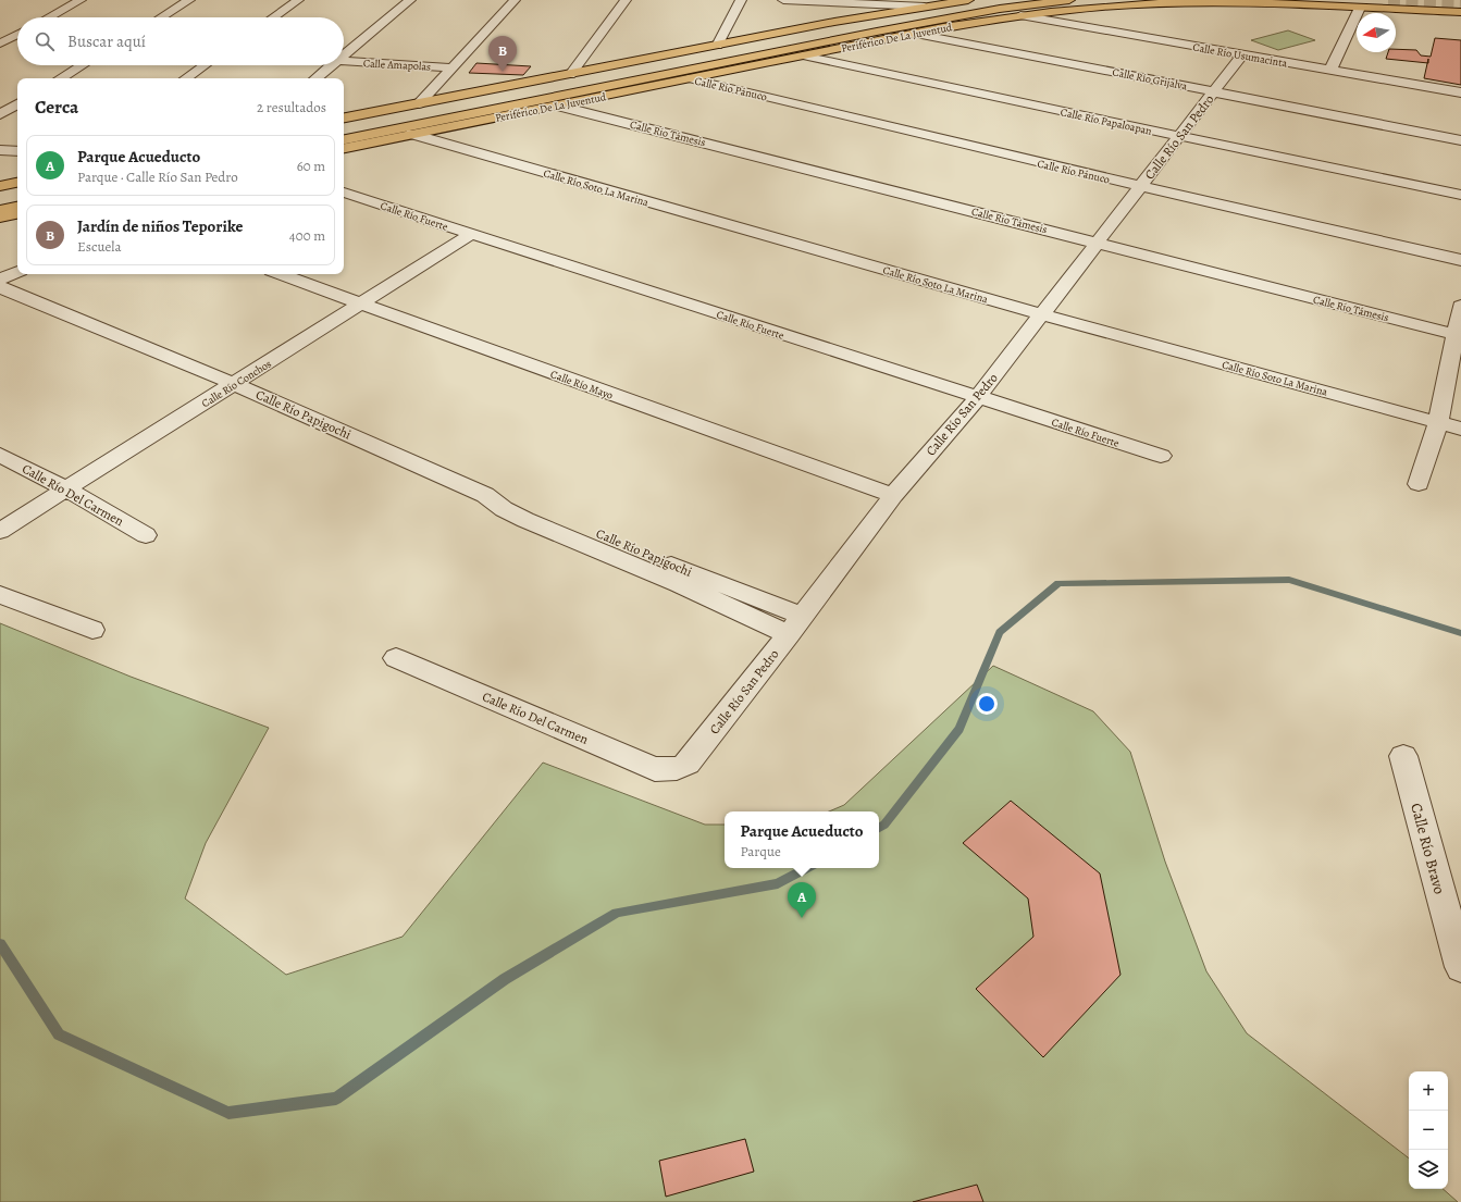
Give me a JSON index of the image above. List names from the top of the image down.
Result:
{
  "streets": {
    "main road": ["Periférico De La Juventud"],
    "street": [
      "Calle Río Usumacinta",
      "Calle Amapolas",
      "Calle Río Grijalva",
      "Calle Río Pánuco",
      "Calle Río Papaloapan",
      "Calle Río Támesis",
      "Calle Río San Pedro",
      "Calle Río Soto La Marina",
      "Calle Río Fuerte",
      "Calle Río Conchos",
      "Calle Río Mayo",
      "Calle Río Papigochi",
      "Calle Río Del Carmen",
      "Calle Río Bravo"
    ]
  },
  "crossings": [
    ["Periférico De La Juventud", "Calle Río Usumacinta"],
    ["Periférico De La Juventud", "Calle Río Grijalva"],
    ["Periférico De La Juventud", "Calle Río Pánuco"],
    ["Periférico De La Juventud", "Calle Río Papaloapan"],
    ["Periférico De La Juventud", "Calle Río Támesis"],
    ["Periférico De La Juventud", "Calle Río Soto La Marina"],
    ["Calle Río Usumacinta", "Calle Río San Pedro"],
    ["Calle Río Grijalva", "Calle Río San Pedro"],
    ["Calle Río Pánuco", "Calle Río San Pedro"],
    ["Calle Río Papaloapan", "Calle Río San Pedro"],
    ["Calle Río Támesis", "Calle Río San Pedro"],
    ["Calle Río San Pedro", "Calle Río Soto La Marina"],
    ["Calle Río San Pedro", "Calle Río Fuerte"],
    ["Calle Río San Pedro", "Calle Río Mayo"],
    ["Calle Río San Pedro", "Calle Río Papigochi"],
    ["Calle Río San Pedro", "Calle Río Del Carmen"],
    ["Calle Río Fuerte", "Calle Río Conchos"],
    ["Calle Río Conchos", "Calle Río Mayo"],
    ["Calle Río Conchos", "Calle Río Papigochi"],
    ["Calle Río Conchos", "Calle Río Del Carmen"]
  ],
  "north": "left",
  "page": {
    "search": "Buscar aquí",
    "pins": ["B", "A"],
    "heading": ["Cerca", "2 resultados"],
    "list": [
      {
        "mark": "A",
        "name": "Parque Acueducto",
        "note": "Parque · Calle Río San Pedro",
        "value": "60 m"
      },
      {
        "mark": "B",
        "name": "Jardín de niños Teporike",
        "note": "Escuela",
        "value": "400 m"
      }
    ],
    "popup": ["Parque Acueducto", "Parque"],
    "map_buttons": ["+", "−"]
  }
}
